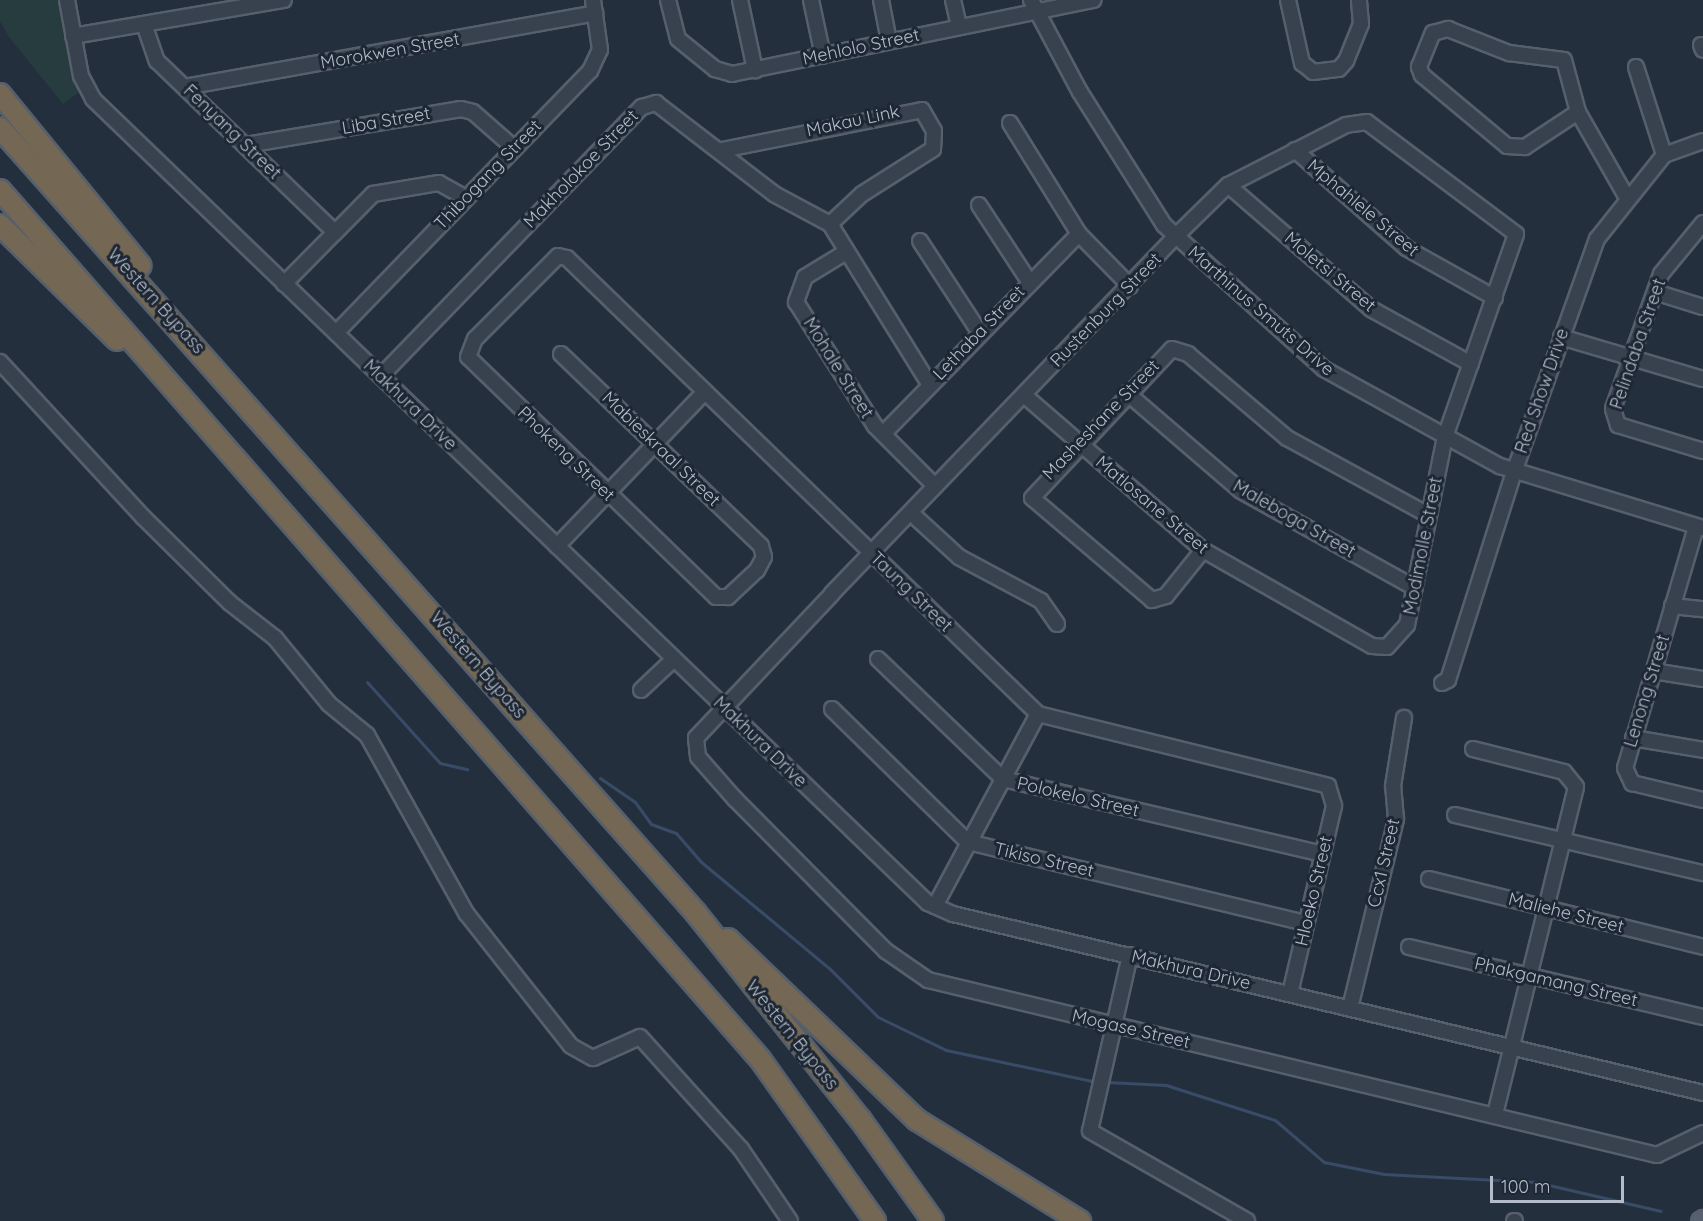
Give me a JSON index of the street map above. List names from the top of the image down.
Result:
{
  "streets": {
    "highway": ["Western Bypass"],
    "street": [
      "Mehlolo Street",
      "Morokwen Street",
      "Liba Street",
      "Makau Link",
      "Fenyang Street",
      "Makholokoe Street",
      "Thibogang Street",
      "Mphahlele Street",
      "Moletsi Street",
      "Rustenburg Street",
      "Marthinus Smuts Drive",
      "Lethaba Street",
      "Pelindaba Street",
      "Mohale Street",
      "Red Show Drive",
      "Makhura Drive",
      "Masheshane Street",
      "Mabieskraal Street",
      "Phokeng Street",
      "Matlosane Street",
      "Maleboga Street",
      "Modimolle Street",
      "Taung Street",
      "Lenong Street",
      "Polokelo Street",
      "Tikiso Street",
      "Ccx1 Street",
      "Hloeko Street",
      "Maliehe Street",
      "Phakgamang Street",
      "Mogase Street"
    ]
  },
  "crossings": [
    ["Mehlolo Street", "Marthinus Smuts Drive"],
    ["Morokwen Street", "Fenyang Street"],
    ["Morokwen Street", "Thibogang Street"],
    ["Liba Street", "Fenyang Street"],
    ["Liba Street", "Thibogang Street"],
    ["Makau Link", "Makholokoe Street"],
    ["Makholokoe Street", "Makhura Drive"],
    ["Thibogang Street", "Makhura Drive"],
    ["Mphahlele Street", "Rustenburg Street"],
    ["Moletsi Street", "Rustenburg Street"],
    ["Rustenburg Street", "Marthinus Smuts Drive"],
    ["Rustenburg Street", "Mohale Street"],
    ["Rustenburg Street", "Makhura Drive"],
    ["Rustenburg Street", "Matlosane Street"],
    ["Rustenburg Street", "Modimolle Street"],
    ["Rustenburg Street", "Taung Street"],
    ["Rustenburg Street", "Mogase Street"],
    ["Marthinus Smuts Drive", "Red Show Drive"],
    ["Marthinus Smuts Drive", "Modimolle Street"],
    ["Marthinus Smuts Drive", "Lenong Street"],
    ["Lethaba Street", "Mohale Street"],
    ["Makhura Drive", "Ccx1 Street"],
    ["Makhura Drive", "Hloeko Street"],
    ["Makhura Drive", "Mogase Street"],
    ["Masheshane Street", "Matlosane Street"],
    ["Masheshane Street", "Maleboga Street"],
    ["Masheshane Street", "Modimolle Street"],
    ["Mabieskraal Street", "Phokeng Street"],
    ["Phokeng Street", "Taung Street"],
    ["Matlosane Street", "Modimolle Street"],
    ["Maleboga Street", "Modimolle Street"],
    ["Taung Street", "Hloeko Street"],
    ["Polokelo Street", "Hloeko Street"],
    ["Tikiso Street", "Hloeko Street"]
  ],
  "scale_bar": "100 m"
}
